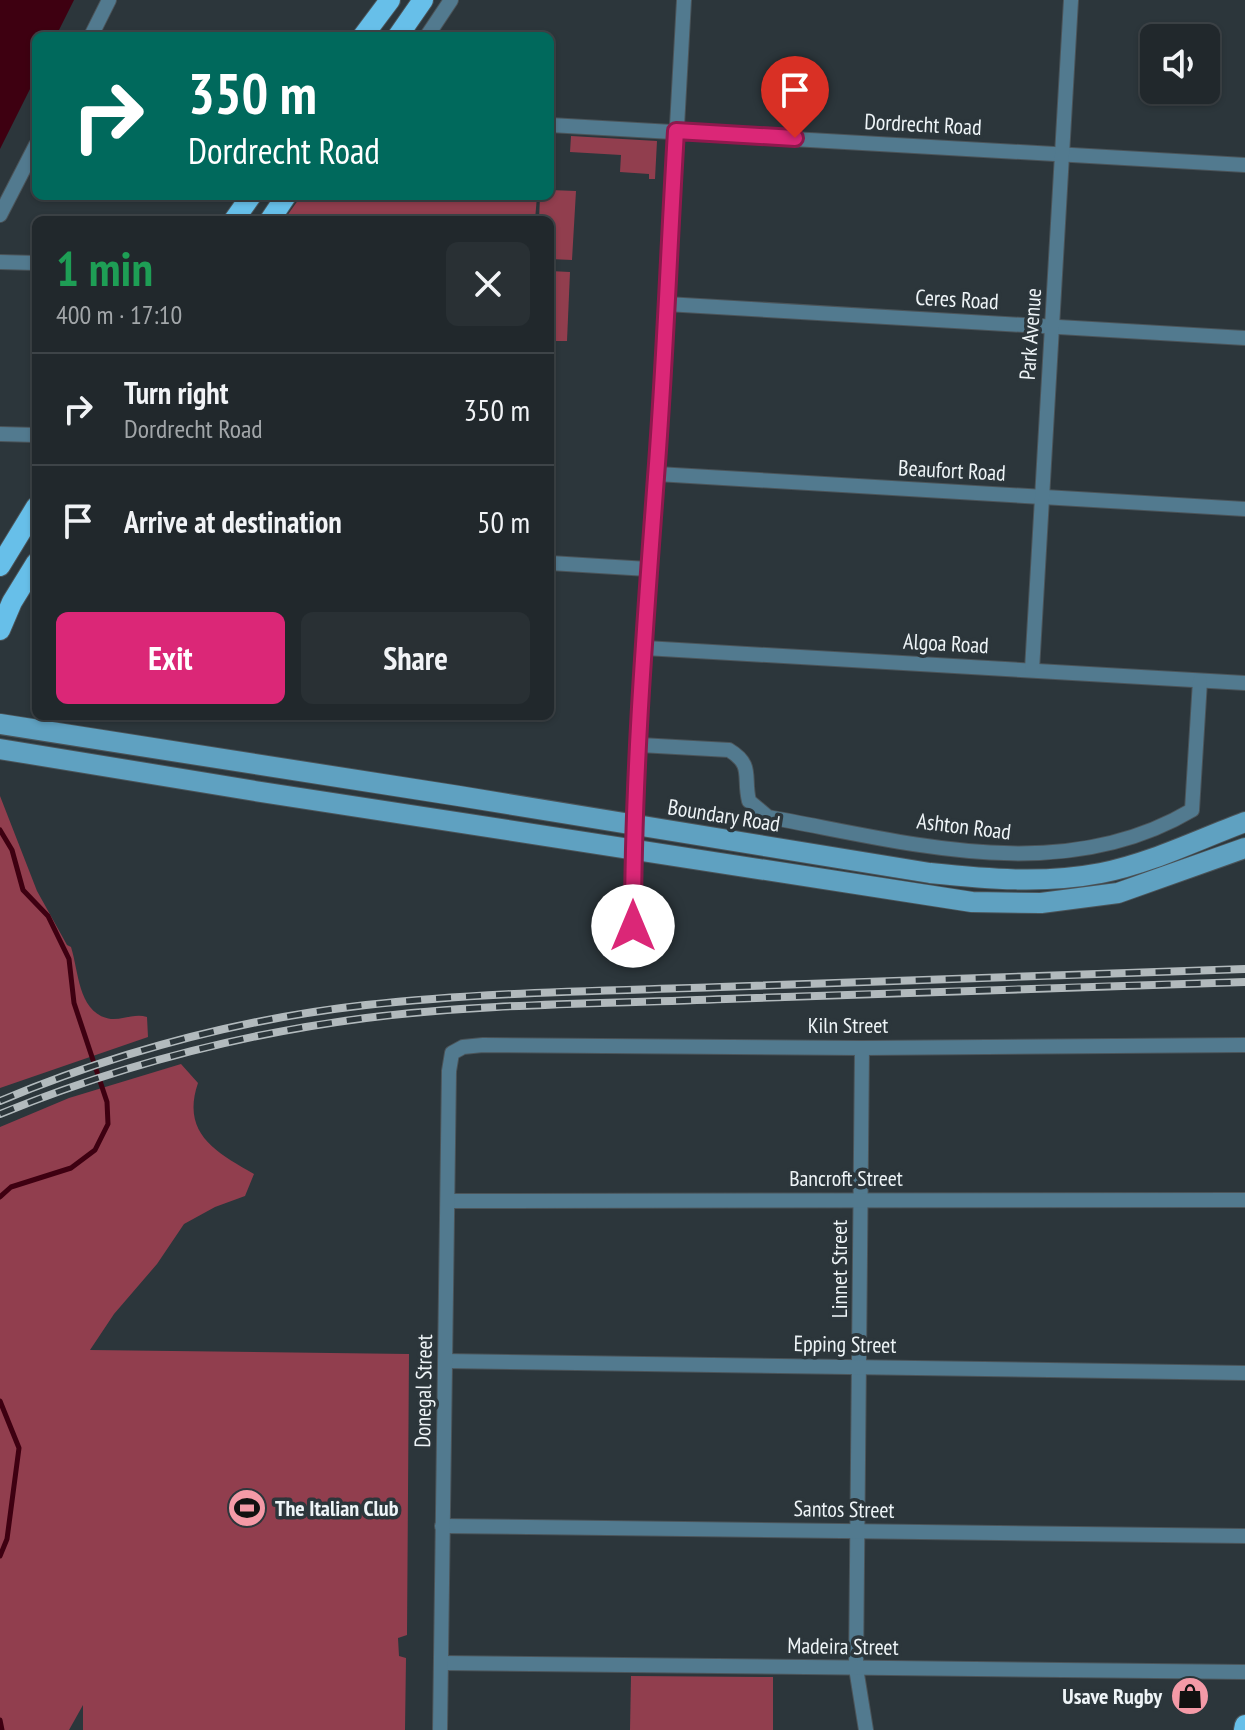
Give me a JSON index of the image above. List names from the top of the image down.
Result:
{
  "streets": {
    "main road": ["Boundary Road"],
    "street": [
      "Dordrecht Road",
      "Ceres Road",
      "Park Avenue",
      "Beaufort Road",
      "Algoa Road",
      "Ashton Road",
      "Kiln Street",
      "Bancroft Street",
      "Linnet Street",
      "Epping Street",
      "Donegal Street",
      "Santos Street",
      "Madeira Street"
    ]
  },
  "crossings": [
    ["Dordrecht Road", "Park Avenue"],
    ["Ceres Road", "Park Avenue"],
    ["Park Avenue", "Beaufort Road"],
    ["Park Avenue", "Algoa Road"],
    ["Algoa Road", "Ashton Road"],
    ["Kiln Street", "Linnet Street"],
    ["Kiln Street", "Donegal Street"],
    ["Bancroft Street", "Linnet Street"],
    ["Bancroft Street", "Donegal Street"],
    ["Linnet Street", "Epping Street"],
    ["Linnet Street", "Santos Street"],
    ["Linnet Street", "Madeira Street"],
    ["Epping Street", "Donegal Street"],
    ["Donegal Street", "Santos Street"],
    ["Donegal Street", "Madeira Street"]
  ],
  "places": {
    "sports": ["The Italian Club"],
    "shop": ["Usave Rugby"]
  },
  "page": {
    "turn": ["350 m", "Dordrecht Road"],
    "heading": ["1 min", "400 m · 17:10"],
    "list": [
      {
        "name": "Turn right",
        "note": "Dordrecht Road",
        "value": "350 m"
      },
      {
        "name": "Arrive at destination",
        "value": "50 m"
      }
    ],
    "buttons": ["Exit", "Share"]
  }
}
